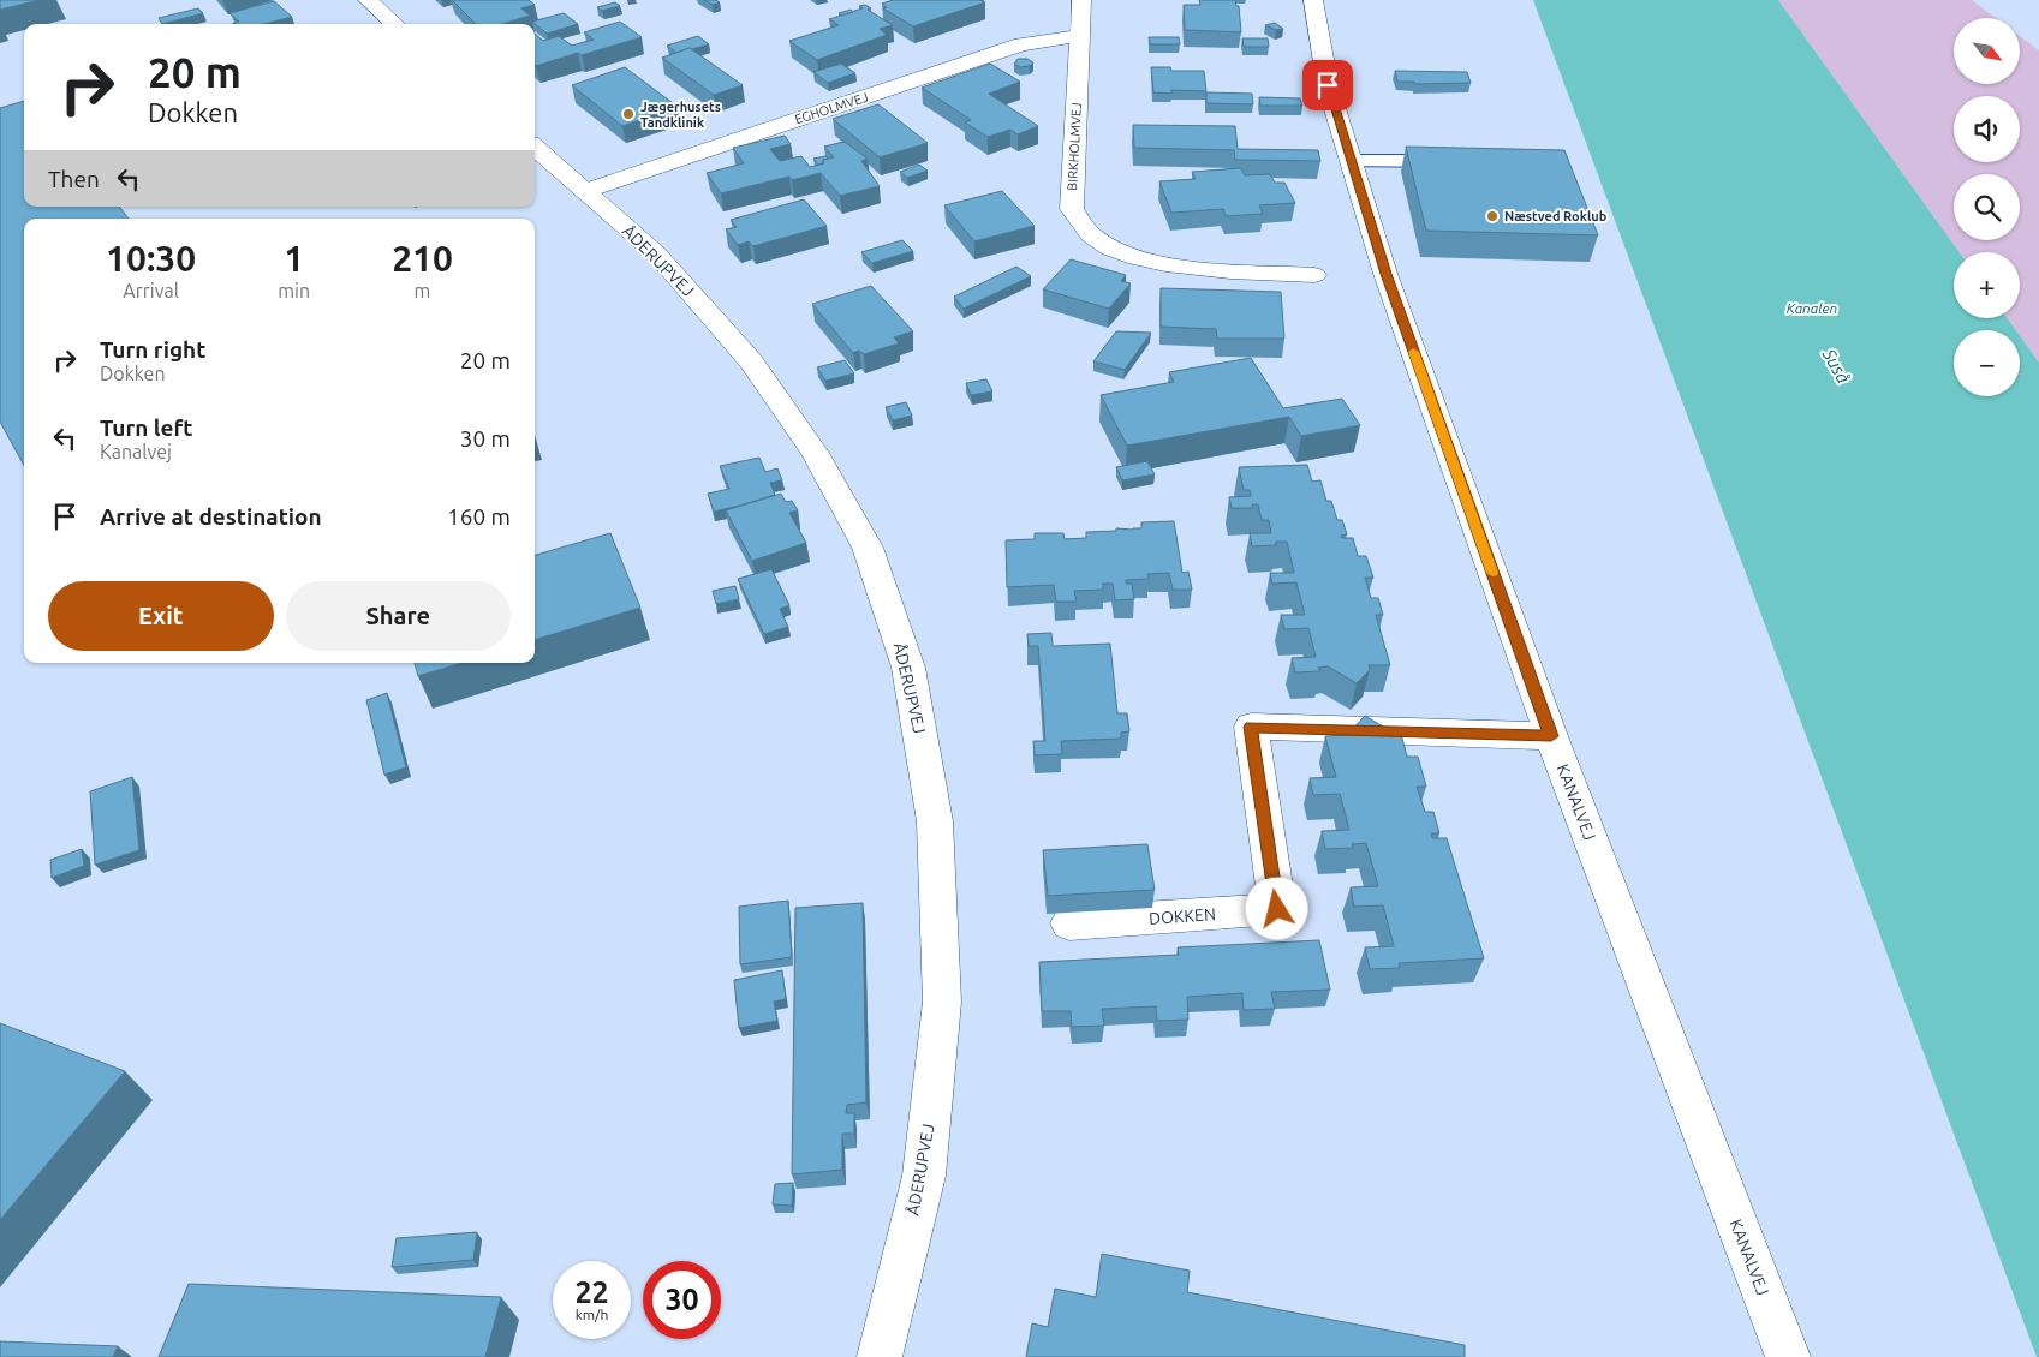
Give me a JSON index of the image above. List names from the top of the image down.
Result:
{
  "streets": {
    "street": [
      "EGHOLMVEJ",
      "BIRKHOLMVEJ",
      "ÅDERUPVEJ",
      "KANALVEJ",
      "DOKKEN"
    ]
  },
  "crossings": [
    ["EGHOLMVEJ", "BIRKHOLMVEJ"],
    ["EGHOLMVEJ", "ÅDERUPVEJ"],
    ["KANALVEJ", "DOKKEN"]
  ],
  "water": ["Kanalen", "Suså"],
  "places": ["Jægerhusets Tandklinik", "Næstved Roklub"],
  "north": "bottom right",
  "page": {
    "map_buttons": ["+", "−"],
    "turn": ["20 m", "Dokken"],
    "then": "Then",
    "eta": [
      "10:30",
      "Arrival",
      "1",
      "min",
      "210",
      "m"
    ],
    "list": [
      {
        "name": "Turn right",
        "note": "Dokken",
        "value": "20 m"
      },
      {
        "name": "Turn left",
        "note": "Kanalvej",
        "value": "30 m"
      },
      {
        "name": "Arrive at destination",
        "value": "160 m"
      }
    ],
    "buttons": ["Exit", "Share"],
    "speed": "22 km/h",
    "limit": "30"
  }
}
